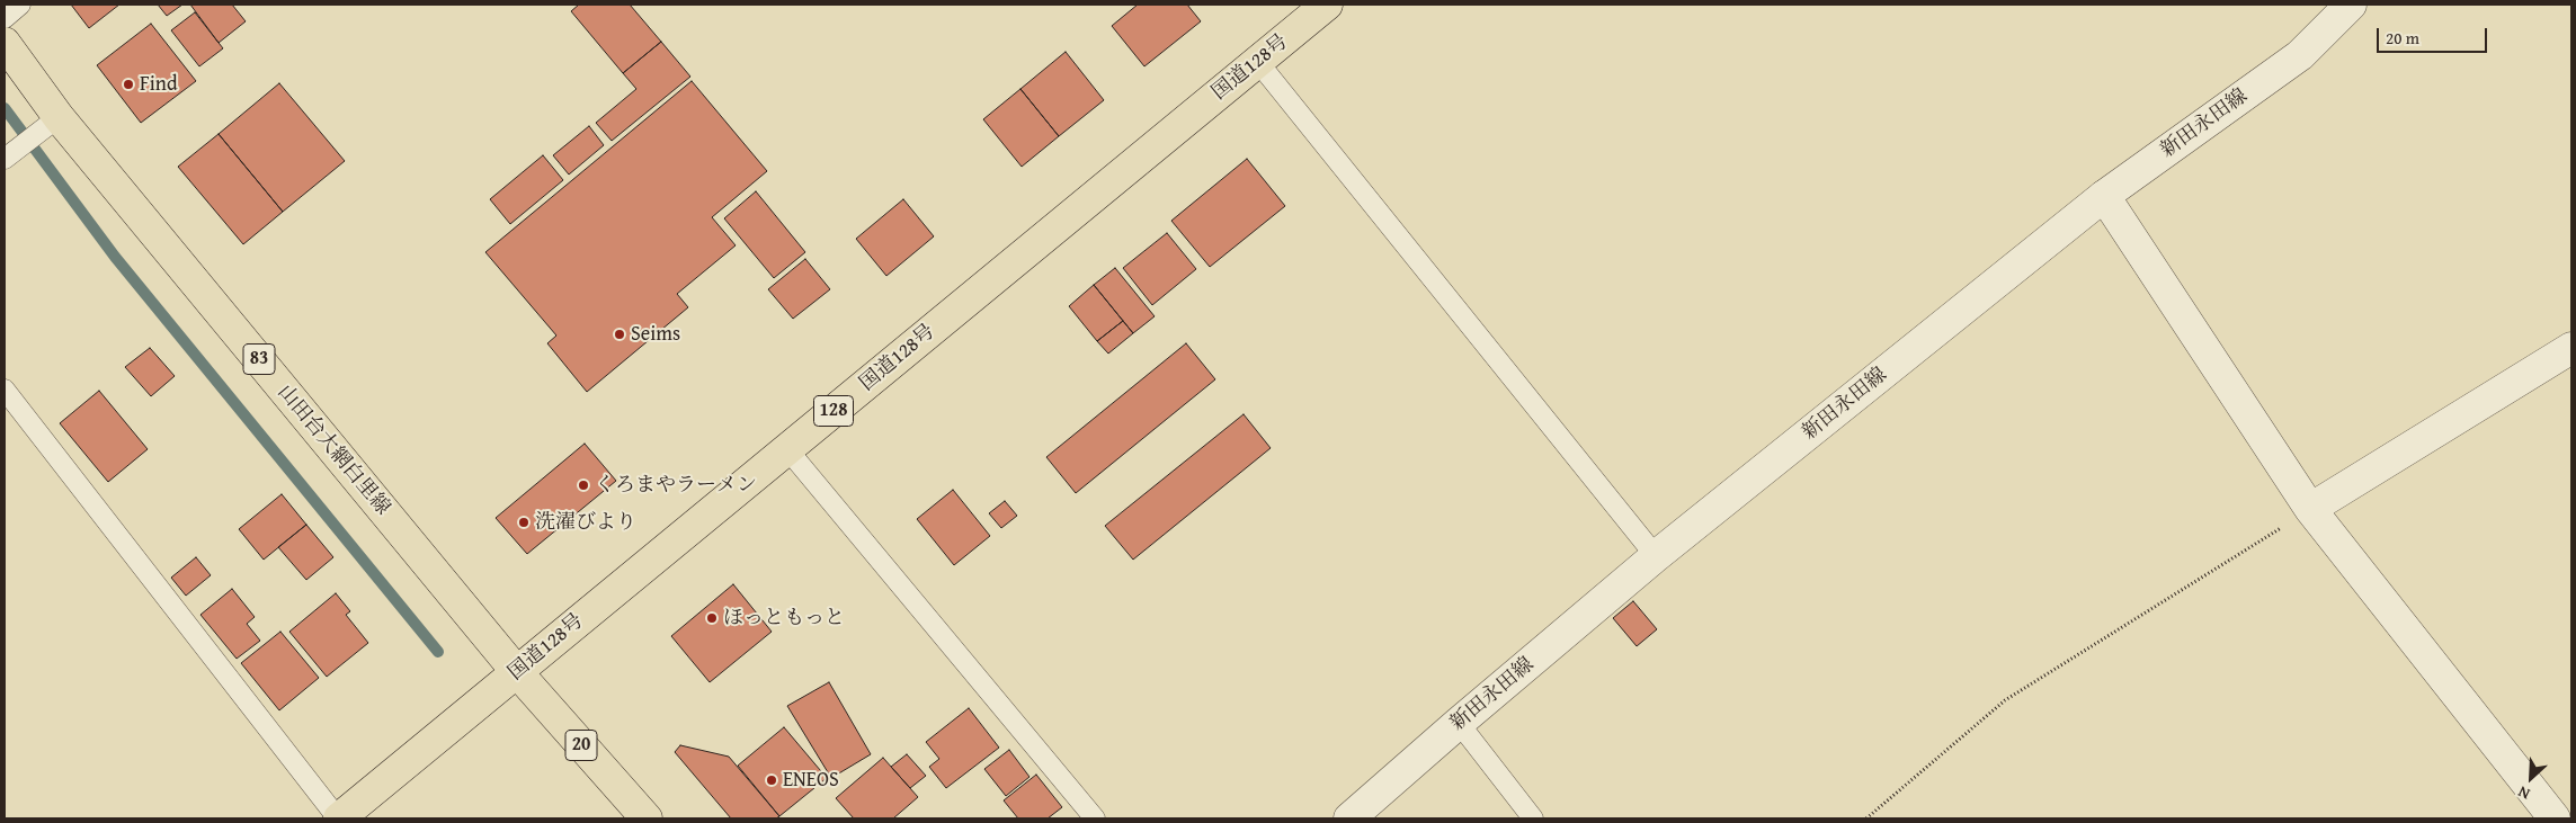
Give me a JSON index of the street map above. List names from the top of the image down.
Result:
{
  "streets": {
    "main road": [
      "国道128号",
      "83",
      "128",
      "山田台大網白里線",
      "20"
    ],
    "street": ["新田永田線"]
  },
  "crossings": [
    ["国道128号", "山田台大網白里線"],
    ["国道128号", "20"],
    ["山田台大網白里線", "20"]
  ],
  "places": [
    "Find",
    "Seims",
    "くろまやラーメン",
    "洗濯びより",
    "ほっともっと",
    "ENEOS"
  ],
  "scale_bar": "20 m",
  "north": "bottom left"
}
